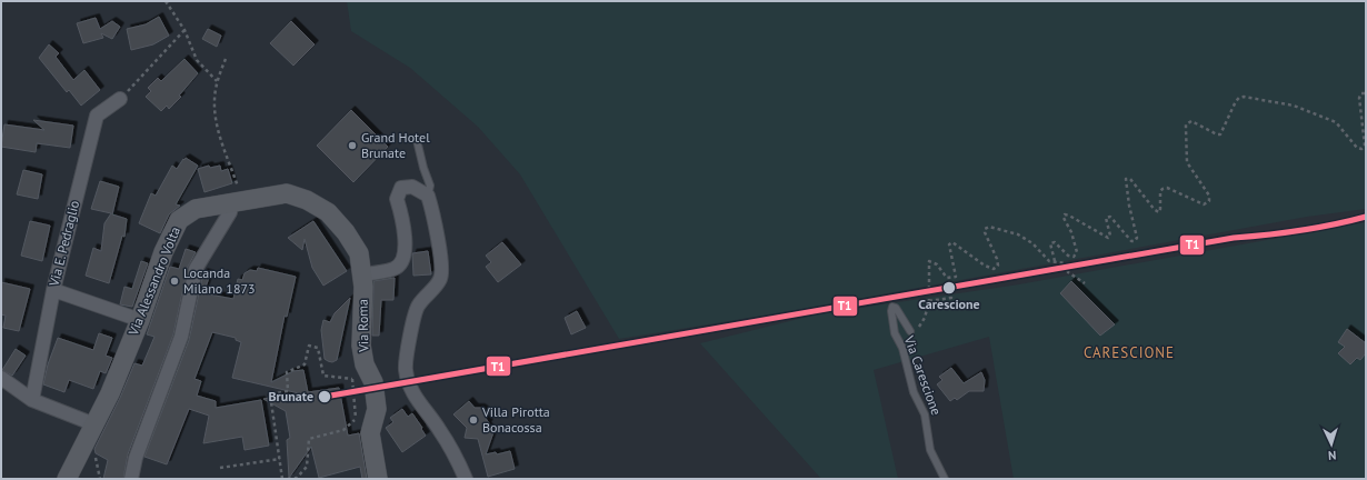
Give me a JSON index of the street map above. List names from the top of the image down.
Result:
{
  "streets": {
    "street": ["Via E. Pedraglio", "Via Alessandro Volta", "Via Roma"],
    "lane": ["Via Carescione"]
  },
  "crossings": [
    ["Via Alessandro Volta", "Via Roma"]
  ],
  "districts": ["CARESCIONE"],
  "places": [
    "Grand Hotel Brunate",
    "Locanda Milano 1873",
    "Carescione",
    "Brunate",
    "Villa Pirotta Bonacossa"
  ],
  "lines": ["transit line T1"],
  "north": "bottom"
}
